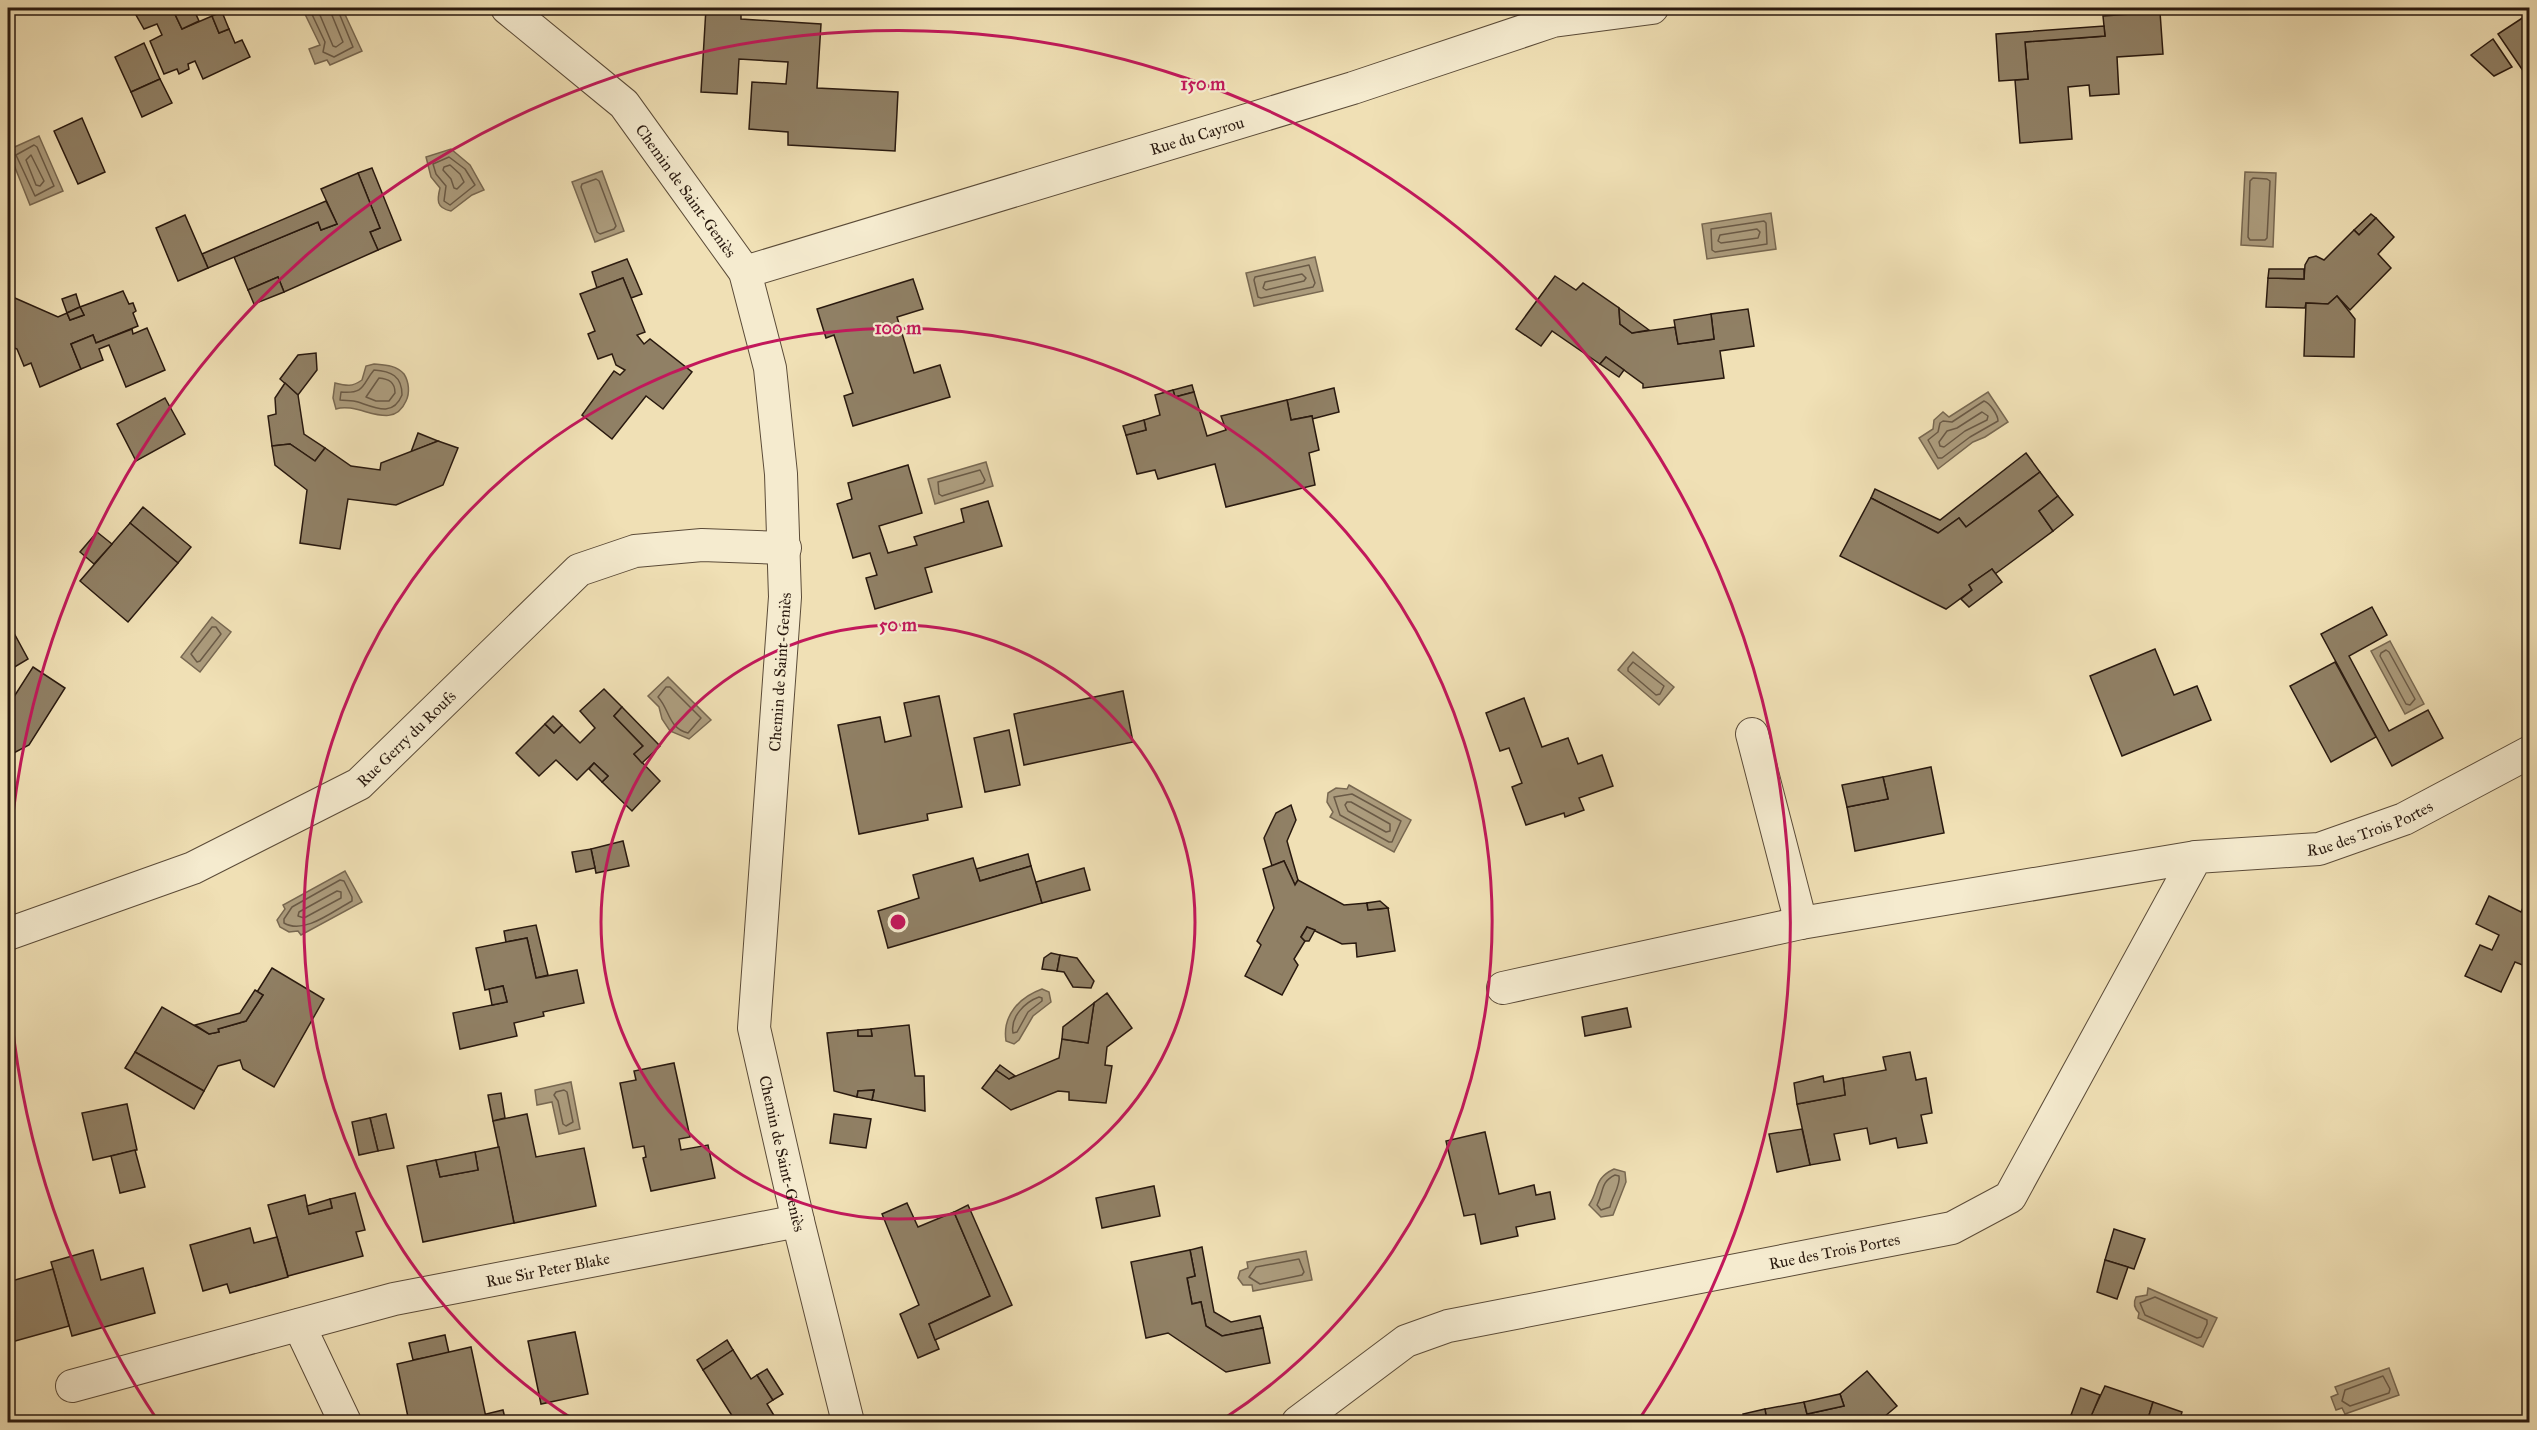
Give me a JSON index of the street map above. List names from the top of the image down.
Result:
{
  "streets": {
    "street": [
      "Rue du Cayrou",
      "Chemin de Saint-Geniès",
      "Rue Gerry du Roufs",
      "Rue des Trois Portes",
      "Rue Sir Peter Blake"
    ]
  },
  "crossings": [
    ["Rue du Cayrou", "Chemin de Saint-Geniès"],
    ["Chemin de Saint-Geniès", "Rue Gerry du Roufs"],
    ["Chemin de Saint-Geniès", "Rue Sir Peter Blake"]
  ],
  "rings": ["150 m", "100 m", "50 m"]
}
